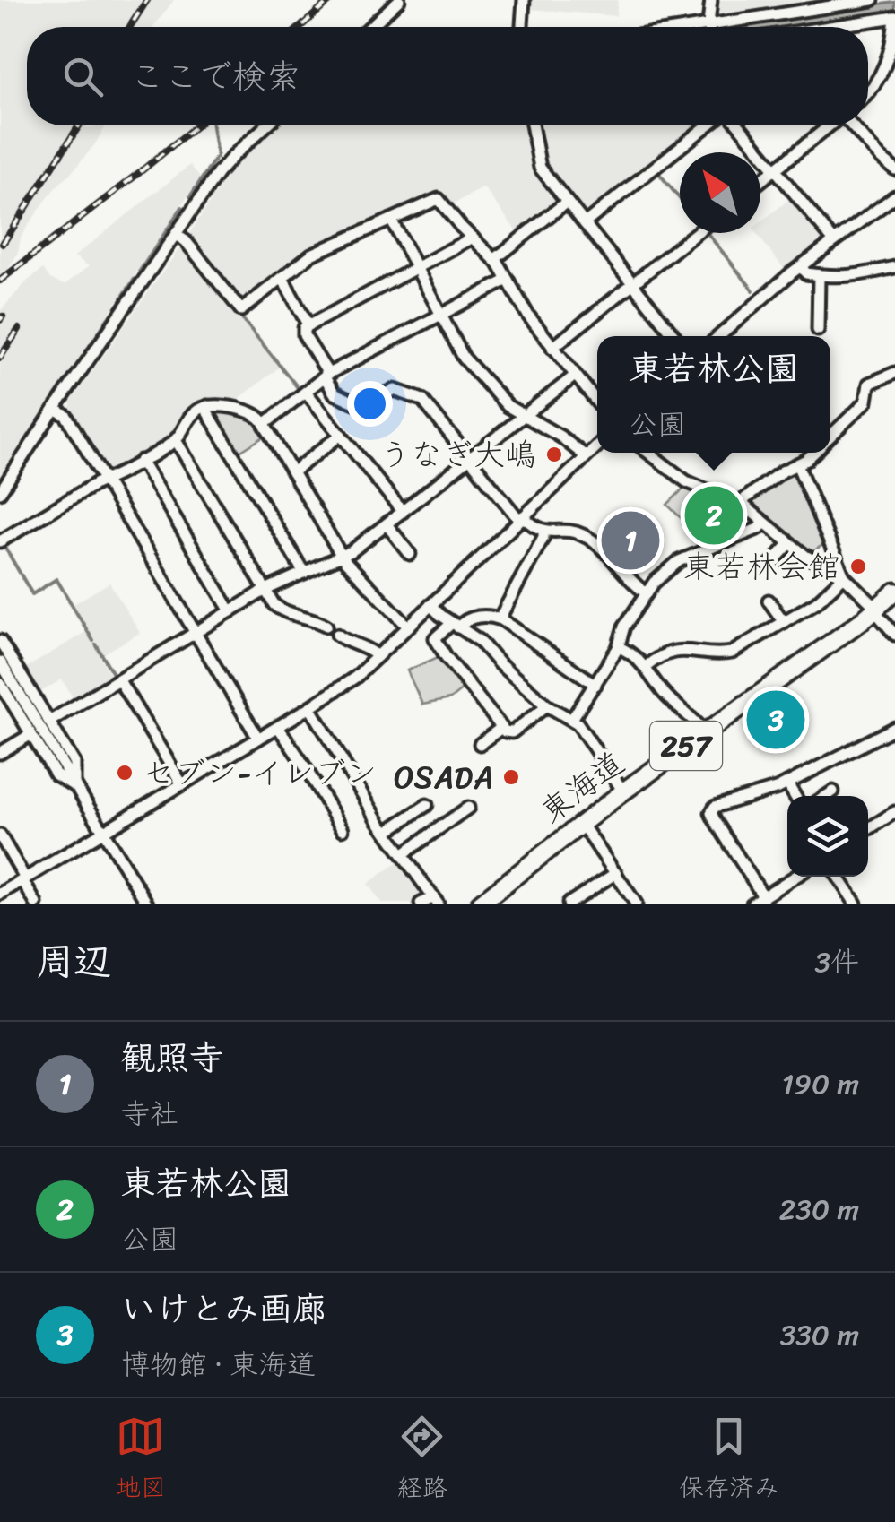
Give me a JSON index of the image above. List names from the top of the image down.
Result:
{
  "streets": {
    "highway": ["257", "東海道"]
  },
  "places": [
    "うなぎ大嶋",
    "東若林会館",
    "セブン-イレブン",
    "OSADA"
  ],
  "north": "top left",
  "page": {
    "search": "ここで検索",
    "popup": ["東若林公園", "公園"],
    "pins": ["2", "1", "3"],
    "heading": ["周辺", "3件"],
    "list": [
      {
        "mark": "1",
        "name": "観照寺",
        "note": "寺社",
        "value": "190 m"
      },
      {
        "mark": "2",
        "name": "東若林公園",
        "note": "公園",
        "value": "230 m"
      },
      {
        "mark": "3",
        "name": "いけとみ画廊",
        "note": "博物館 · 東海道",
        "value": "330 m"
      }
    ],
    "nav": ["地図", "経路", "保存済み"]
  }
}
